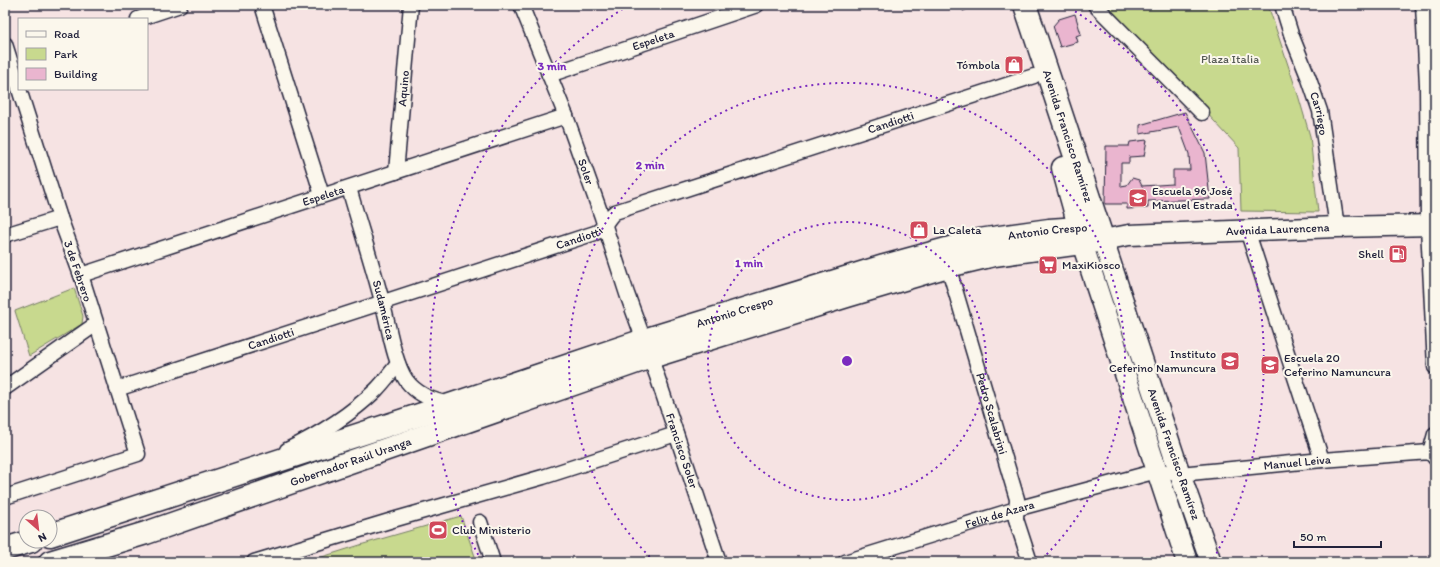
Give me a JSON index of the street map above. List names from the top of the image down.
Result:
{
  "streets": {
    "main road": ["Avenida Francisco Ramírez", "Antonio Crespo", "Gobernador Raúl Uranga"],
    "street": [
      "Espeleta",
      "Aquino",
      "Carriego",
      "Candiotti",
      "Soler",
      "Avenida Laurencena",
      "3 de Febrero",
      "Sudamérica",
      "Pedro Scalabrini",
      "Francisco Soler",
      "Manuel Leiva",
      "Felix de Azara"
    ]
  },
  "crossings": [
    ["Espeleta", "Aquino"],
    ["Espeleta", "Soler"],
    ["Espeleta", "3 de Febrero"],
    ["Espeleta", "Sudamérica"],
    ["Carriego", "Avenida Laurencena"],
    ["Candiotti", "Avenida Francisco Ramírez"],
    ["Candiotti", "Soler"],
    ["Candiotti", "3 de Febrero"],
    ["Candiotti", "Sudamérica"],
    ["Avenida Francisco Ramírez", "Avenida Laurencena"],
    ["Avenida Francisco Ramírez", "Antonio Crespo"],
    ["Avenida Francisco Ramírez", "Manuel Leiva"],
    ["Avenida Francisco Ramírez", "Felix de Azara"],
    ["Soler", "Antonio Crespo"],
    ["Soler", "Francisco Soler"],
    ["Soler", "Gobernador Raúl Uranga"],
    ["Avenida Laurencena", "Antonio Crespo"],
    ["Antonio Crespo", "Pedro Scalabrini"],
    ["Antonio Crespo", "Francisco Soler"],
    ["Antonio Crespo", "Gobernador Raúl Uranga"],
    ["Sudamérica", "Gobernador Raúl Uranga"],
    ["Pedro Scalabrini", "Felix de Azara"],
    ["Francisco Soler", "Gobernador Raúl Uranga"],
    ["Manuel Leiva", "Felix de Azara"]
  ],
  "parks": ["Plaza Italia"],
  "places": {
    "shop": ["Tómbola", "La Caleta"],
    "school or university": ["Escuela 96 José Manuel Estrada", "Instituto Ceferino Namuncura", "Escuela 20 Ceferino Namuncura"],
    "fuel station": ["Shell"],
    "supermarket": ["MaxiKiosco"],
    "sports": ["Club Ministerio"]
  },
  "legend": ["Road", "Park", "Building"],
  "scale_bar": "50 m",
  "north": "bottom right",
  "rings": ["3 min", "2 min", "1 min"]
}
